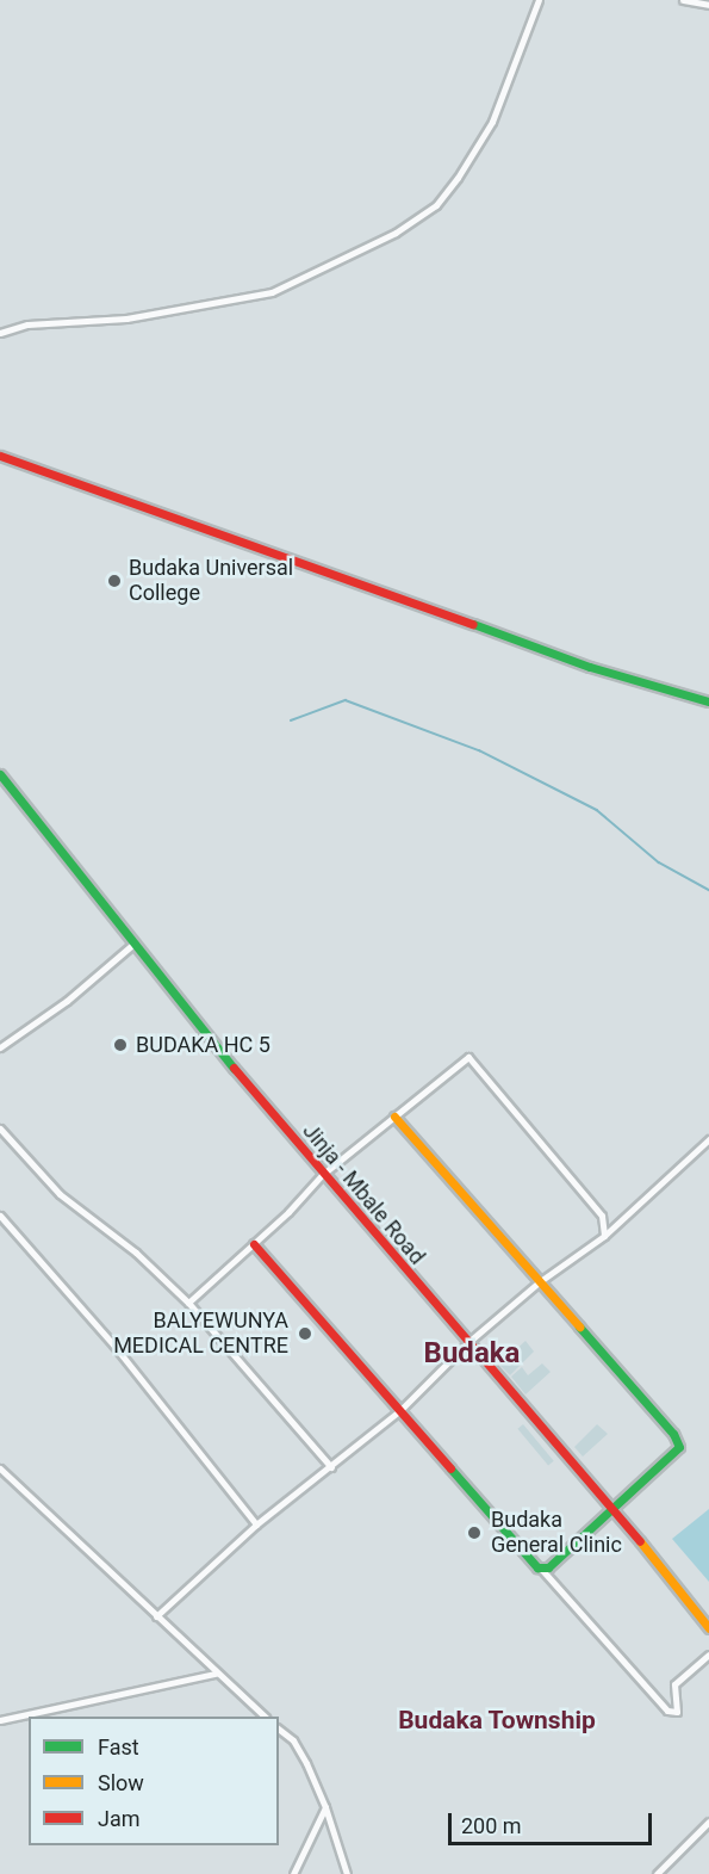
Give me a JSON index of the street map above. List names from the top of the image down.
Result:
{
  "streets": {
    "street": ["Jinja - Mbale Road"]
  },
  "districts": ["Budaka", "Budaka Township"],
  "places": [
    "Budaka Universal College",
    "BUDAKA HC 5",
    "BALYEWUNYA MEDICAL CENTRE",
    "Budaka General Clinic"
  ],
  "legend": ["Fast", "Slow", "Jam"],
  "scale_bar": "200 m"
}
